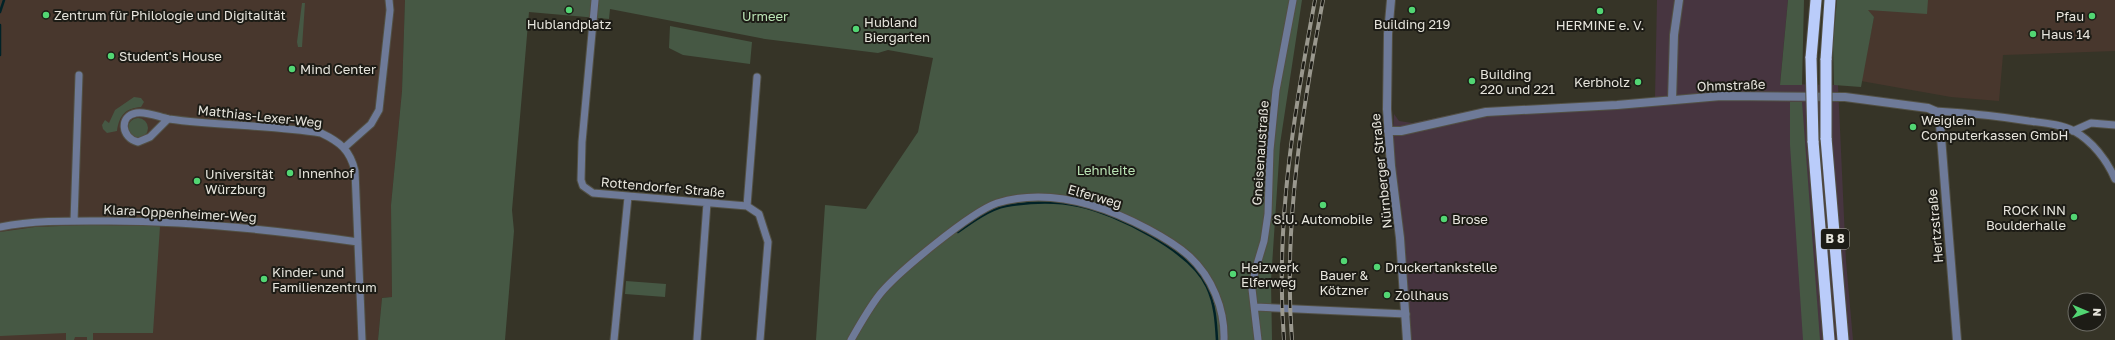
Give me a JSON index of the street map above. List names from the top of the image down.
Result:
{
  "streets": {
    "highway": ["B 8"],
    "street": [
      "Ohmstraße",
      "Matthias-Lexer-Weg",
      "Gneisenaustraße",
      "Nürnberger Straße",
      "Rottendorfer Straße",
      "Elferweg",
      "Klara-Oppenheimer-Weg",
      "Hertzstraße"
    ]
  },
  "crossings": [
    ["Ohmstraße", "Nürnberger Straße"],
    ["Ohmstraße", "Hertzstraße"]
  ],
  "parks": ["Urmeer", "Lehnleite"],
  "places": [
    "Hublandplatz",
    "Building 219",
    "HERMINE e. V.",
    "Zentrum für Philologie und Digitalität",
    "Pfau",
    "Hubland Biergarten",
    "Haus 14",
    "Student's House",
    "Mind Center",
    "Building 220 und 221",
    "Kerbholz",
    "Weiglein Computerkassen GmbH",
    "Innenhof",
    "Universität Würzburg",
    "S.U. Automobile",
    "ROCK INN Boulderhalle",
    "Brose",
    "Bauer & Kötzner",
    "Druckertankstelle",
    "Heizwerk Elferweg",
    "Kinder- und Familienzentrum",
    "Zollhaus"
  ],
  "north": "right"
}
